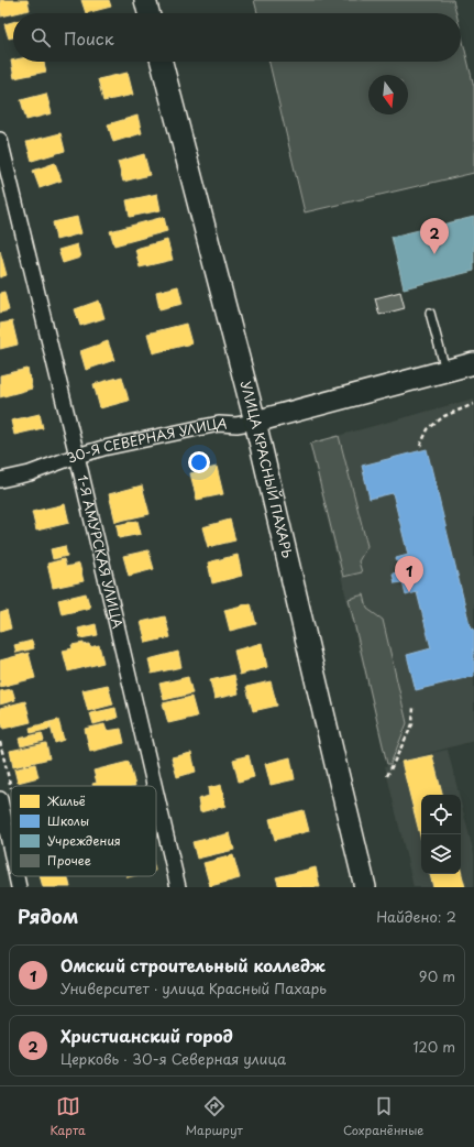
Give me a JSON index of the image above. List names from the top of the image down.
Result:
{
  "streets": {
    "street": ["30-Я СЕВЕРНАЯ УЛИЦА", "УЛИЦА КРАСНЫЙ ПАХАРЬ", "1-Я АМУРСКАЯ УЛИЦА"]
  },
  "crossings": [
    ["30-Я СЕВЕРНАЯ УЛИЦА", "УЛИЦА КРАСНЫЙ ПАХАРЬ"],
    ["30-Я СЕВЕРНАЯ УЛИЦА", "1-Я АМУРСКАЯ УЛИЦА"]
  ],
  "legend": [
    "Жильё",
    "Школы",
    "Учреждения",
    "Прочее"
  ],
  "north": "bottom",
  "page": {
    "search": "Поиск",
    "pins": ["2", "1"],
    "heading": ["Рядом", "Найдено: 2"],
    "list": [
      {
        "mark": "1",
        "name": "Омский строительный колледж",
        "note": "Университет · улица Красный Пахарь",
        "value": "90 m"
      },
      {
        "mark": "2",
        "name": "Христианский город",
        "note": "Церковь · 30-я Северная улица",
        "value": "120 m"
      }
    ],
    "nav": ["Карта", "Маршрут", "Сохранённые"]
  }
}
